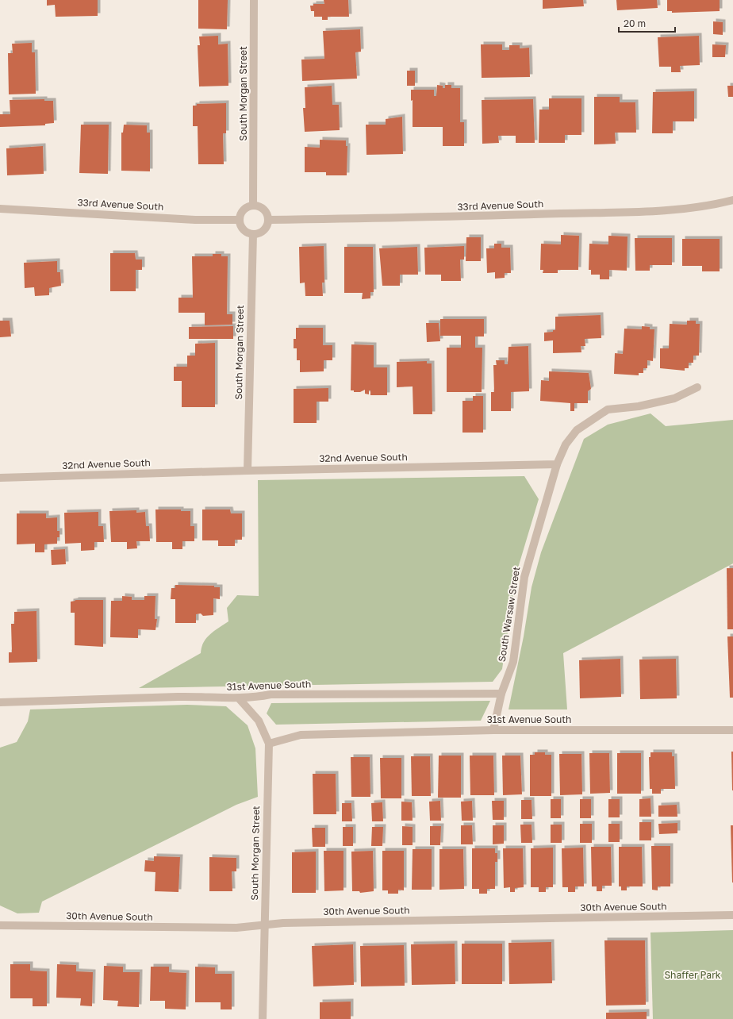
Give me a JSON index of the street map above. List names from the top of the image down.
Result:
{
  "streets": {
    "street": [
      "South Morgan Street",
      "33rd Avenue South",
      "32nd Avenue South",
      "South Warsaw Street",
      "31st Avenue South",
      "30th Avenue South"
    ]
  },
  "crossings": [
    ["South Morgan Street", "33rd Avenue South"],
    ["South Morgan Street", "32nd Avenue South"],
    ["South Morgan Street", "31st Avenue South"],
    ["South Morgan Street", "30th Avenue South"],
    ["32nd Avenue South", "South Warsaw Street"],
    ["South Warsaw Street", "31st Avenue South"]
  ],
  "parks": ["Shaffer Park"],
  "scale_bar": "20 m"
}
